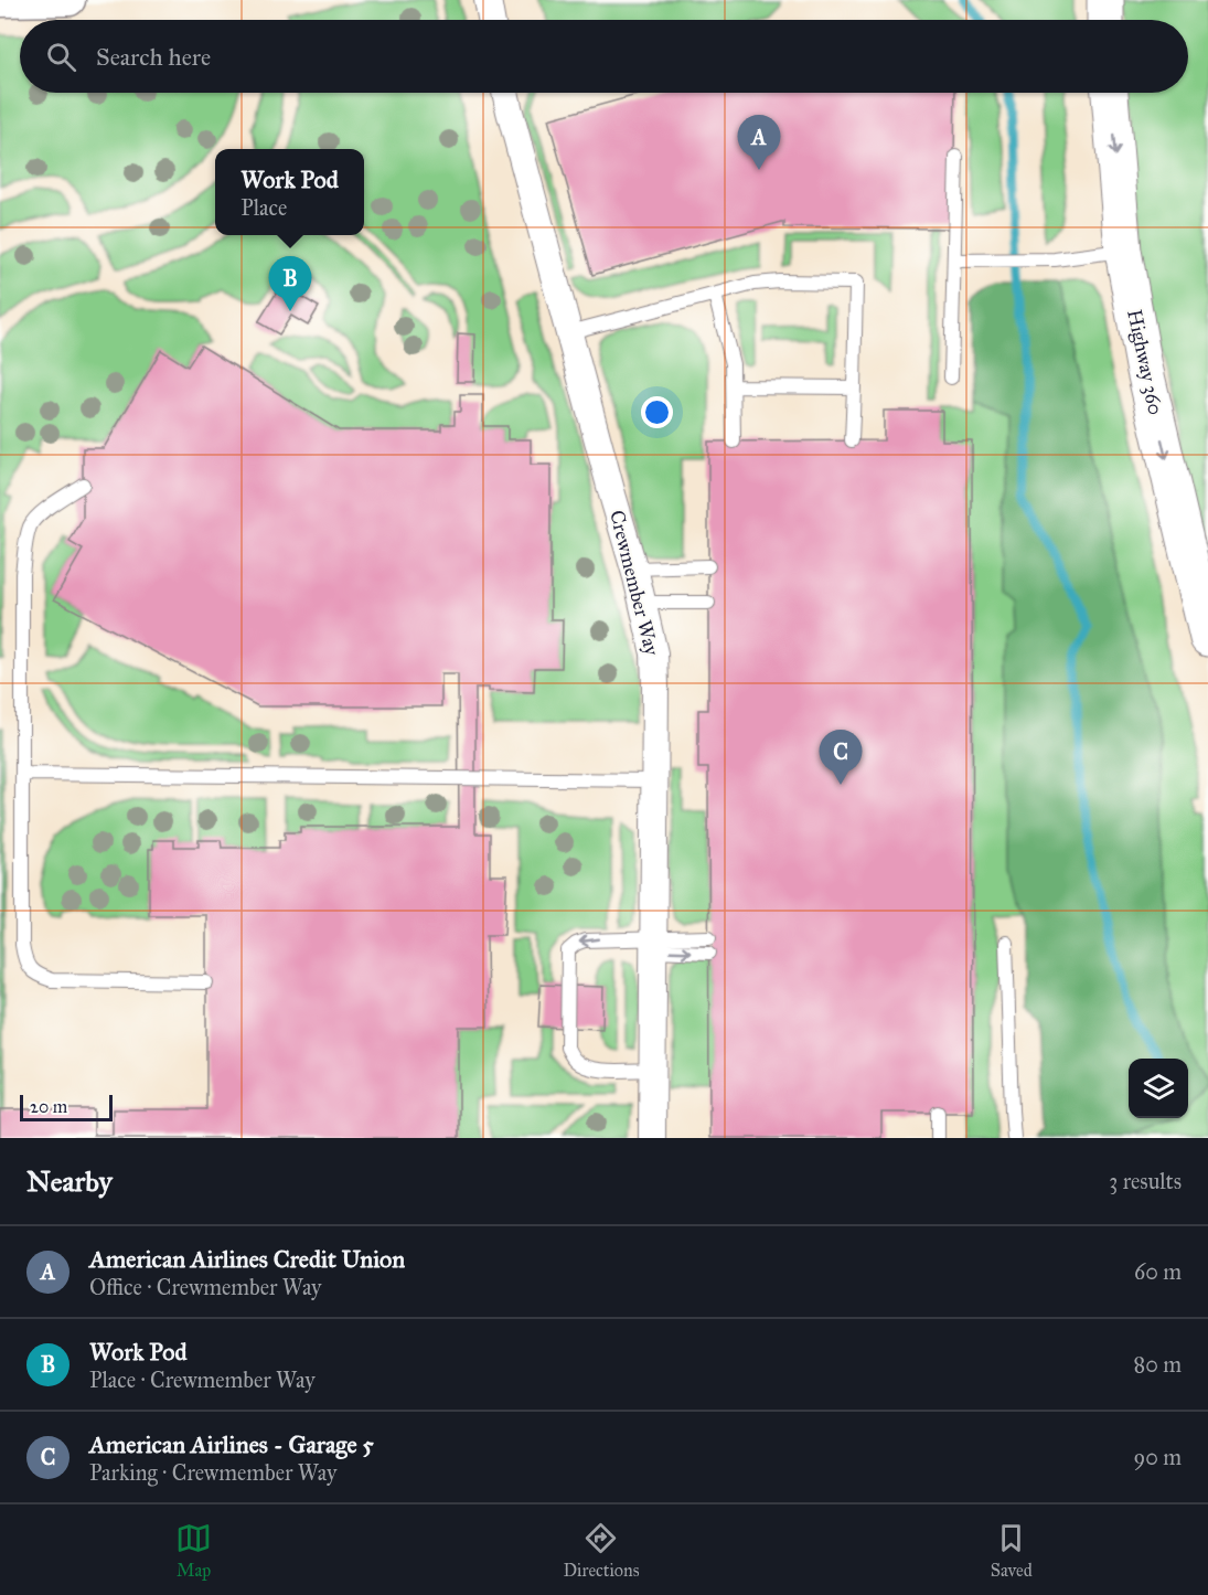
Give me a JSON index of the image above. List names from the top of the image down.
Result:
{
  "streets": {
    "main road": ["Highway 360"],
    "street": ["Crewmember Way"]
  },
  "one_way": ["Highway 360"],
  "scale_bar": "20 m",
  "page": {
    "search": "Search here",
    "pins": ["A", "B", "C"],
    "popup": ["Work Pod", "Place"],
    "scale": "20 m",
    "heading": ["Nearby", "3 results"],
    "list": [
      {
        "mark": "A",
        "name": "American Airlines Credit Union",
        "note": "Office · Crewmember Way",
        "value": "60 m"
      },
      {
        "mark": "B",
        "name": "Work Pod",
        "note": "Place · Crewmember Way",
        "value": "80 m"
      },
      {
        "mark": "C",
        "name": "American Airlines - Garage 5",
        "note": "Parking · Crewmember Way",
        "value": "90 m"
      }
    ],
    "nav": ["Map", "Directions", "Saved"]
  }
}
